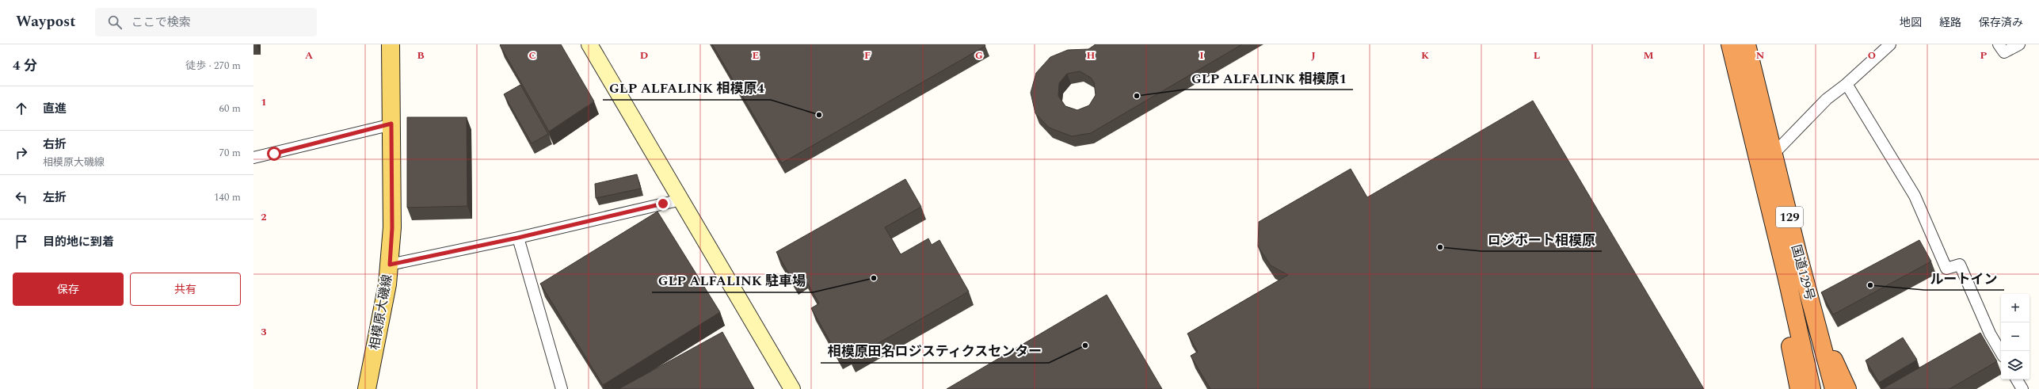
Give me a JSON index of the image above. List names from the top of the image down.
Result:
{
  "streets": {
    "highway": ["129", "国道129号"],
    "main road": ["相模原大磯線"]
  },
  "places": [
    "GLP ALFALINK 相模原1",
    "GLP ALFALINK 相模原4",
    "ロジポート相模原",
    "GLP ALFALINK 駐車場",
    "ルートイン",
    "相模原田名ロジスティクスセンター"
  ],
  "page": {
    "header": "Waypost",
    "search": "ここで検索",
    "nav": ["地図", "経路", "保存済み"],
    "heading": ["4 分", "徒歩 · 270 m"],
    "list": [
      ["直進", "60 m"],
      ["右折", "相模原大磯線", "70 m"],
      ["左折", "140 m"],
      "目的地に到着"
    ],
    "buttons": ["保存", "共有"],
    "map_buttons": ["+", "−"]
  },
  "grid": {
    "columns": [
      "A",
      "B",
      "C",
      "D",
      "E",
      "F",
      "G",
      "H",
      "I",
      "J",
      "K",
      "L",
      "M",
      "N",
      "O",
      "P"
    ],
    "rows": ["1", "2", "3"]
  }
}
